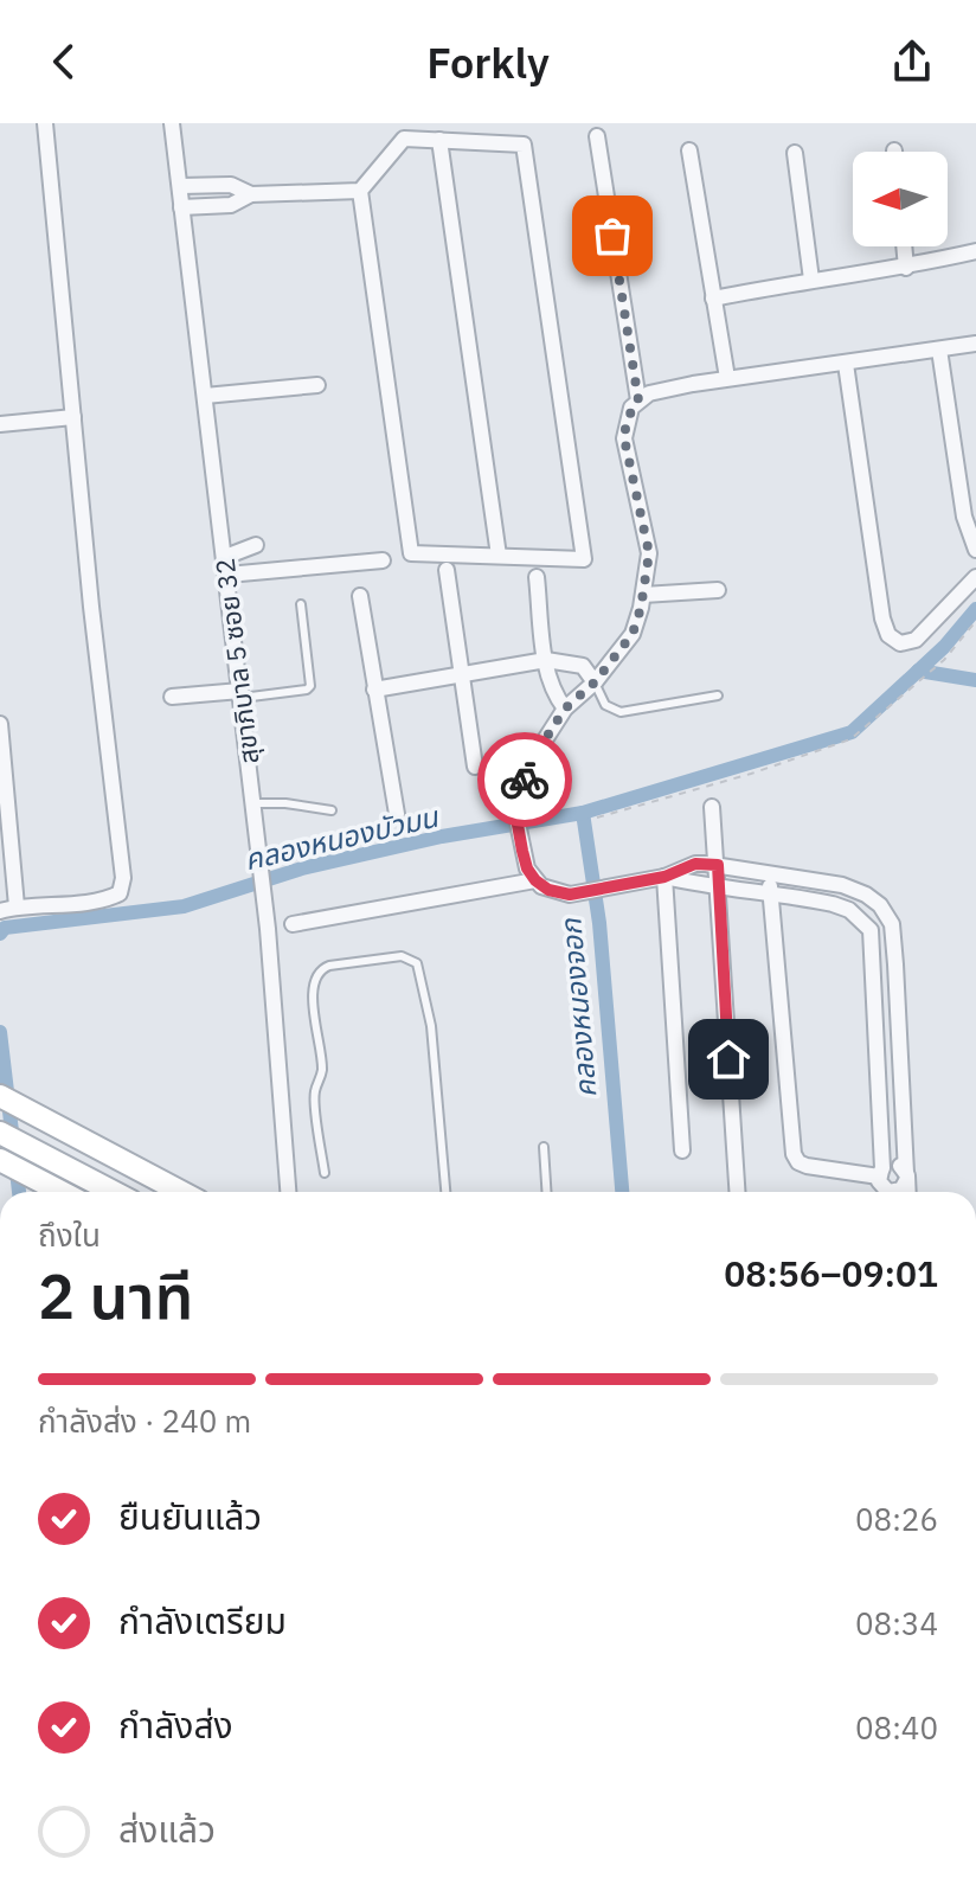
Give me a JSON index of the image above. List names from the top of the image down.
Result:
{
  "streets": {
    "street": ["สุขาภิบาล 5 ซอย 32"]
  },
  "water": ["คลองหนองบัวมน", "คลองหนองจอก"],
  "north": "left",
  "page": {
    "header": "Forkly",
    "heading": ["2 นาที", "ถึงใน", "08:56–09:01"],
    "bar": "กำลังส่ง · 240 m",
    "list": [
      ["ยืนยันแล้ว", "08:26"],
      ["กำลังเตรียม", "08:34"],
      ["กำลังส่ง", "08:40"],
      "ส่งแล้ว"
    ]
  }
}
